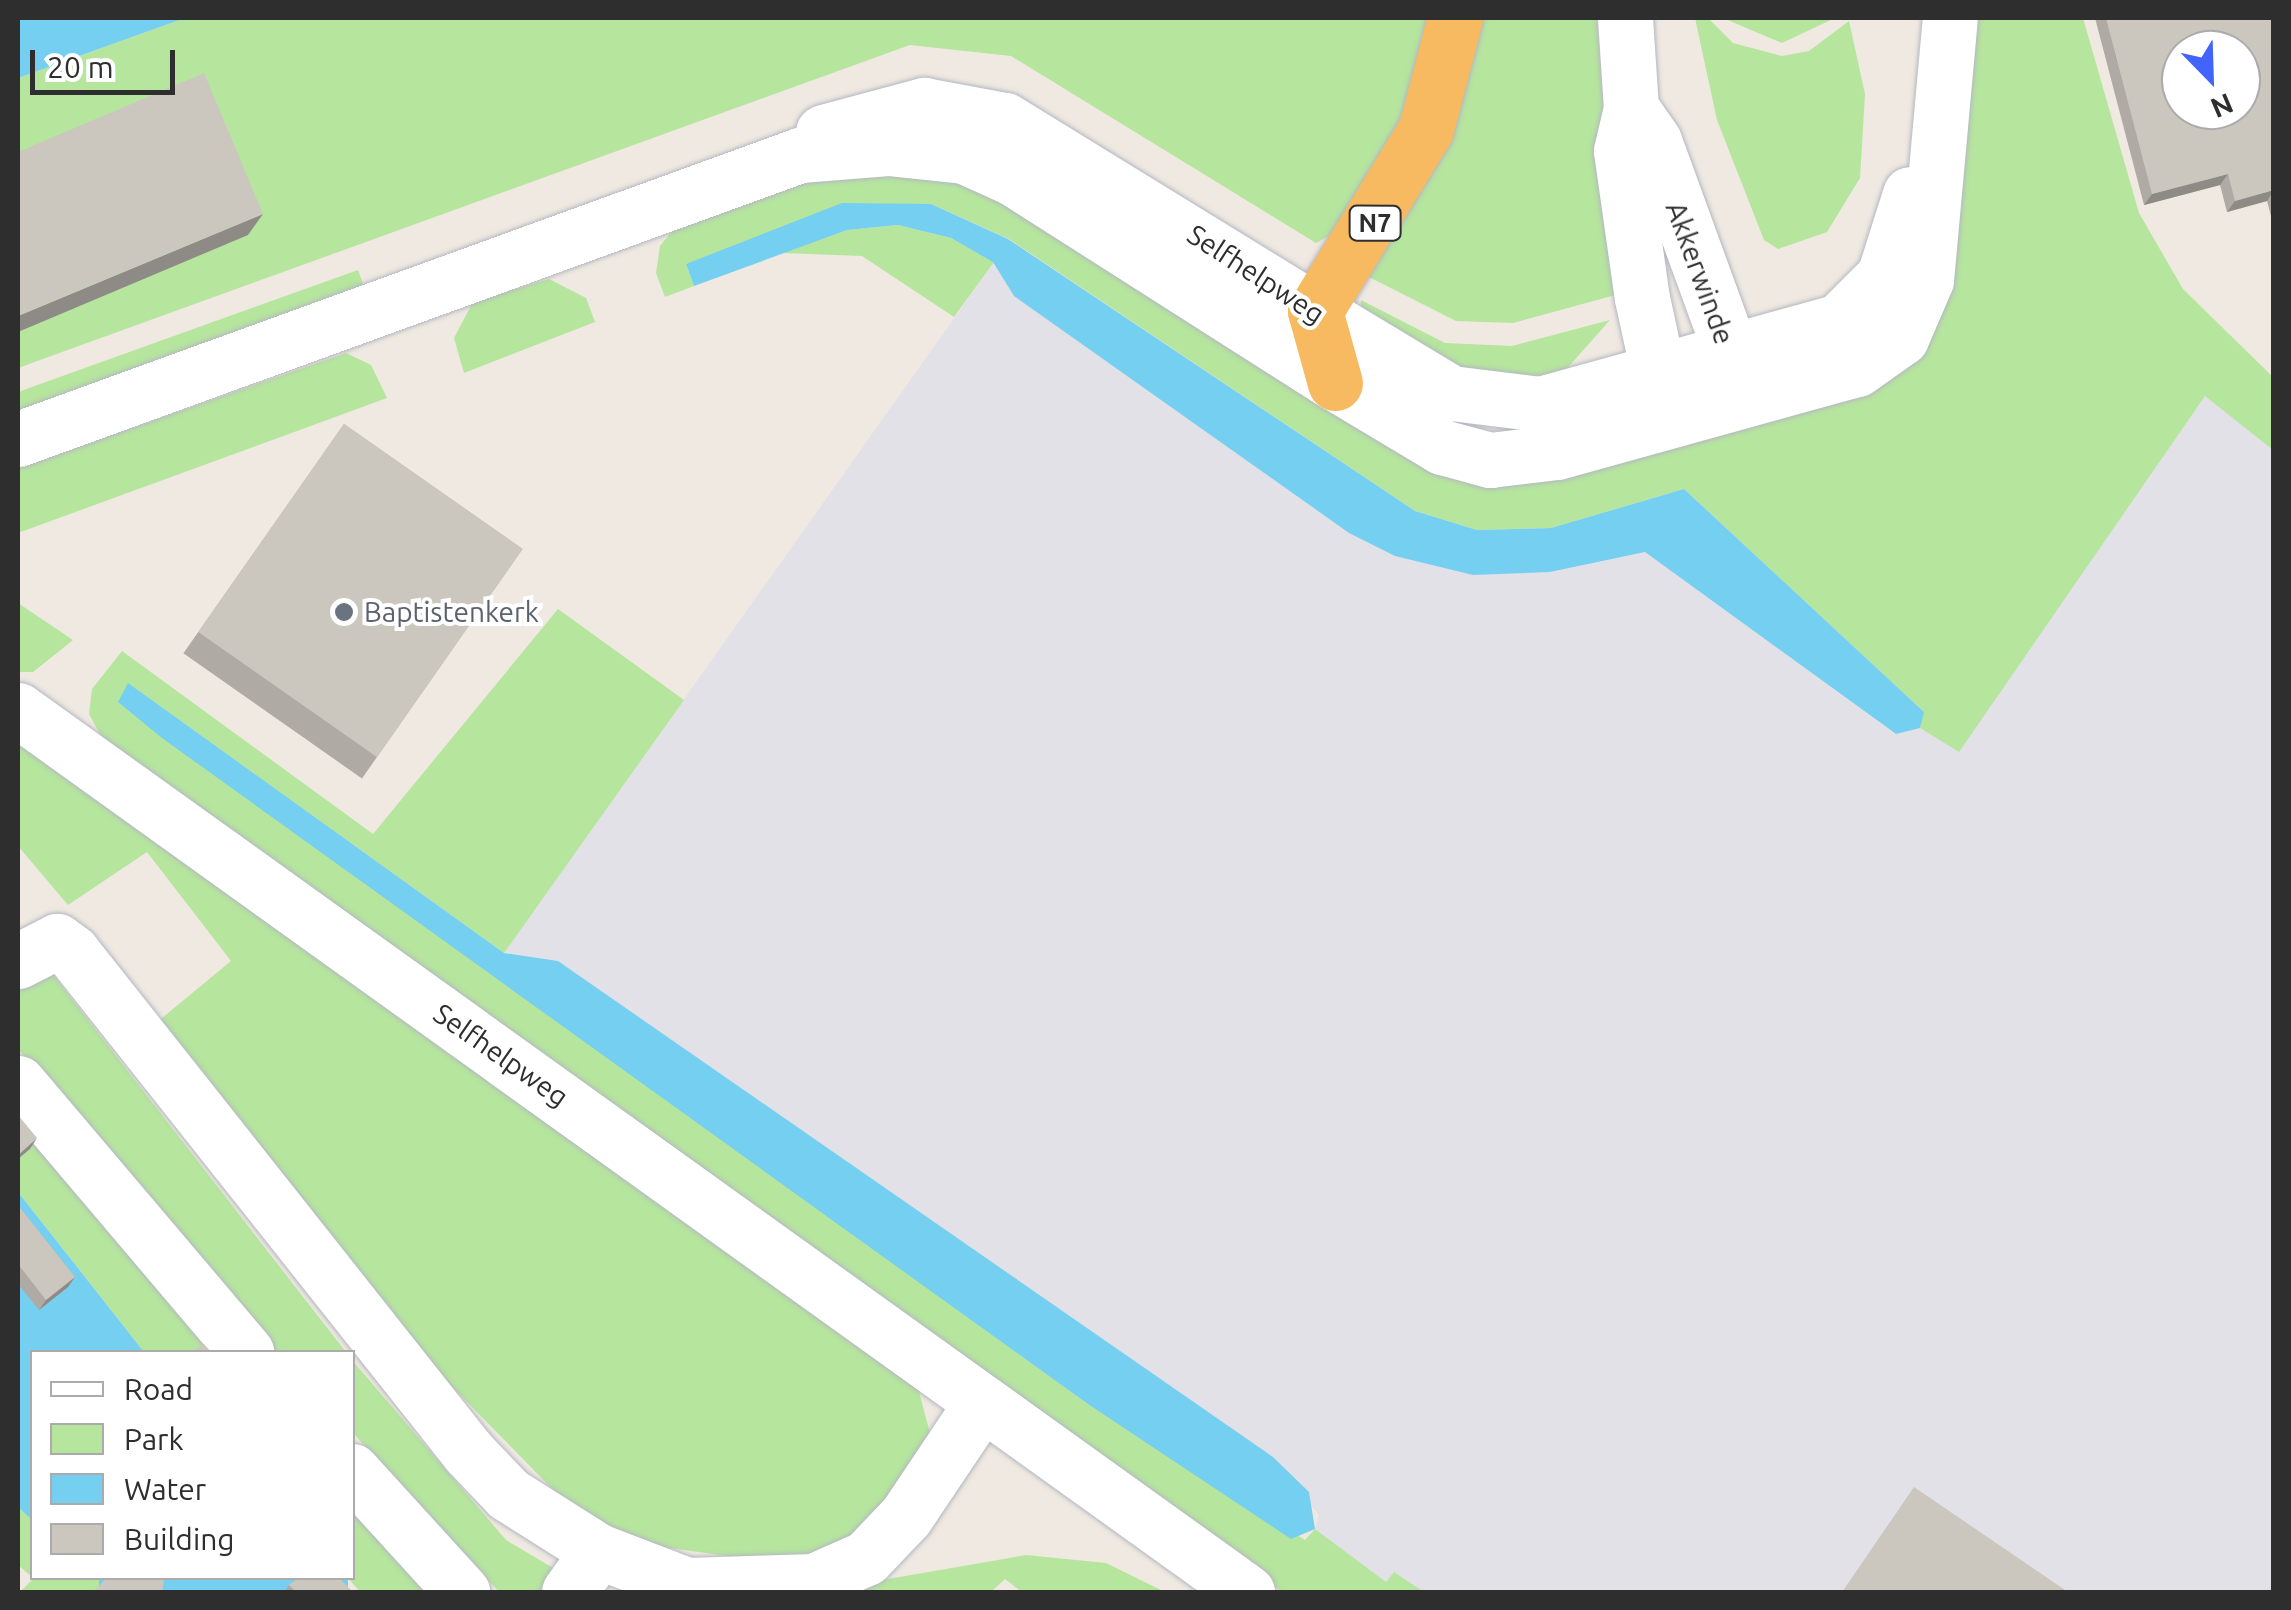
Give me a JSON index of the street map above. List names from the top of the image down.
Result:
{
  "streets": {
    "highway": ["N7"],
    "street": ["Akkerwinde", "Selfhelpweg"]
  },
  "crossings": [
    ["N7", "Selfhelpweg"],
    ["Akkerwinde", "Selfhelpweg"]
  ],
  "places": ["Baptistenkerk"],
  "legend": [
    "Road",
    "Park",
    "Water",
    "Building"
  ],
  "scale_bar": "20 m",
  "north": "bottom right"
}
